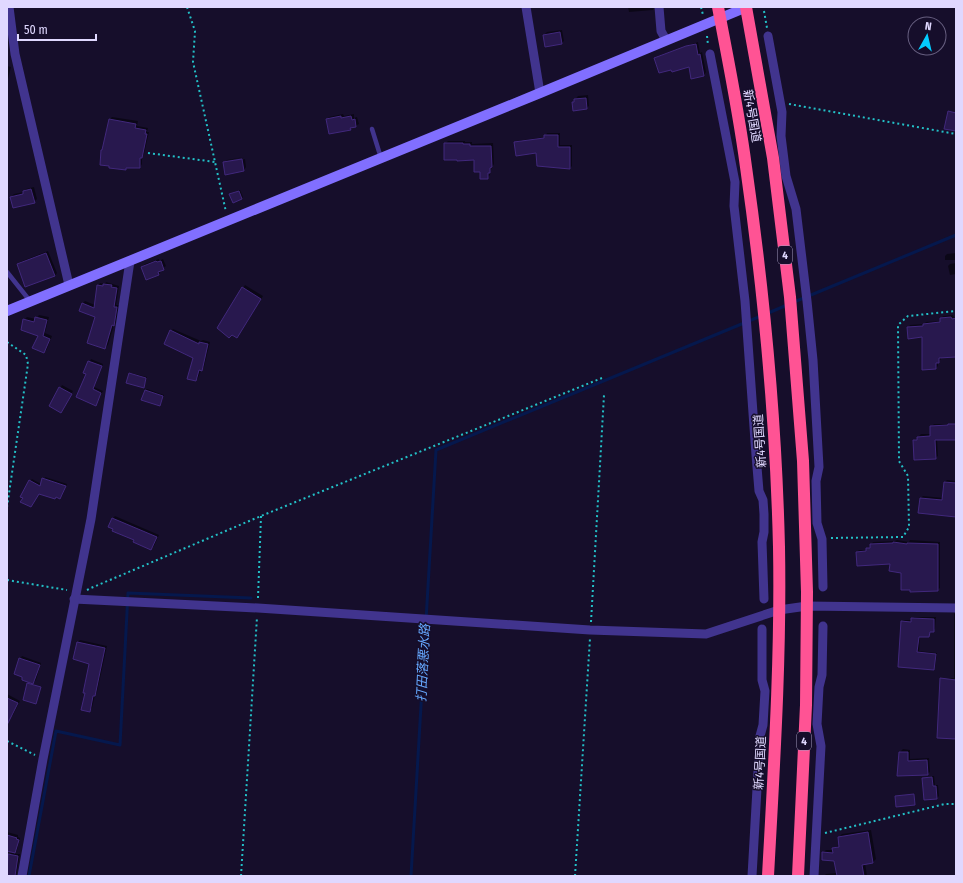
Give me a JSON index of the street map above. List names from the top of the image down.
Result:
{
  "streets": {
    "highway": ["新4号国道", "4"]
  },
  "water": ["打田落悪水路"],
  "scale_bar": "50 m",
  "north": "top"
}
